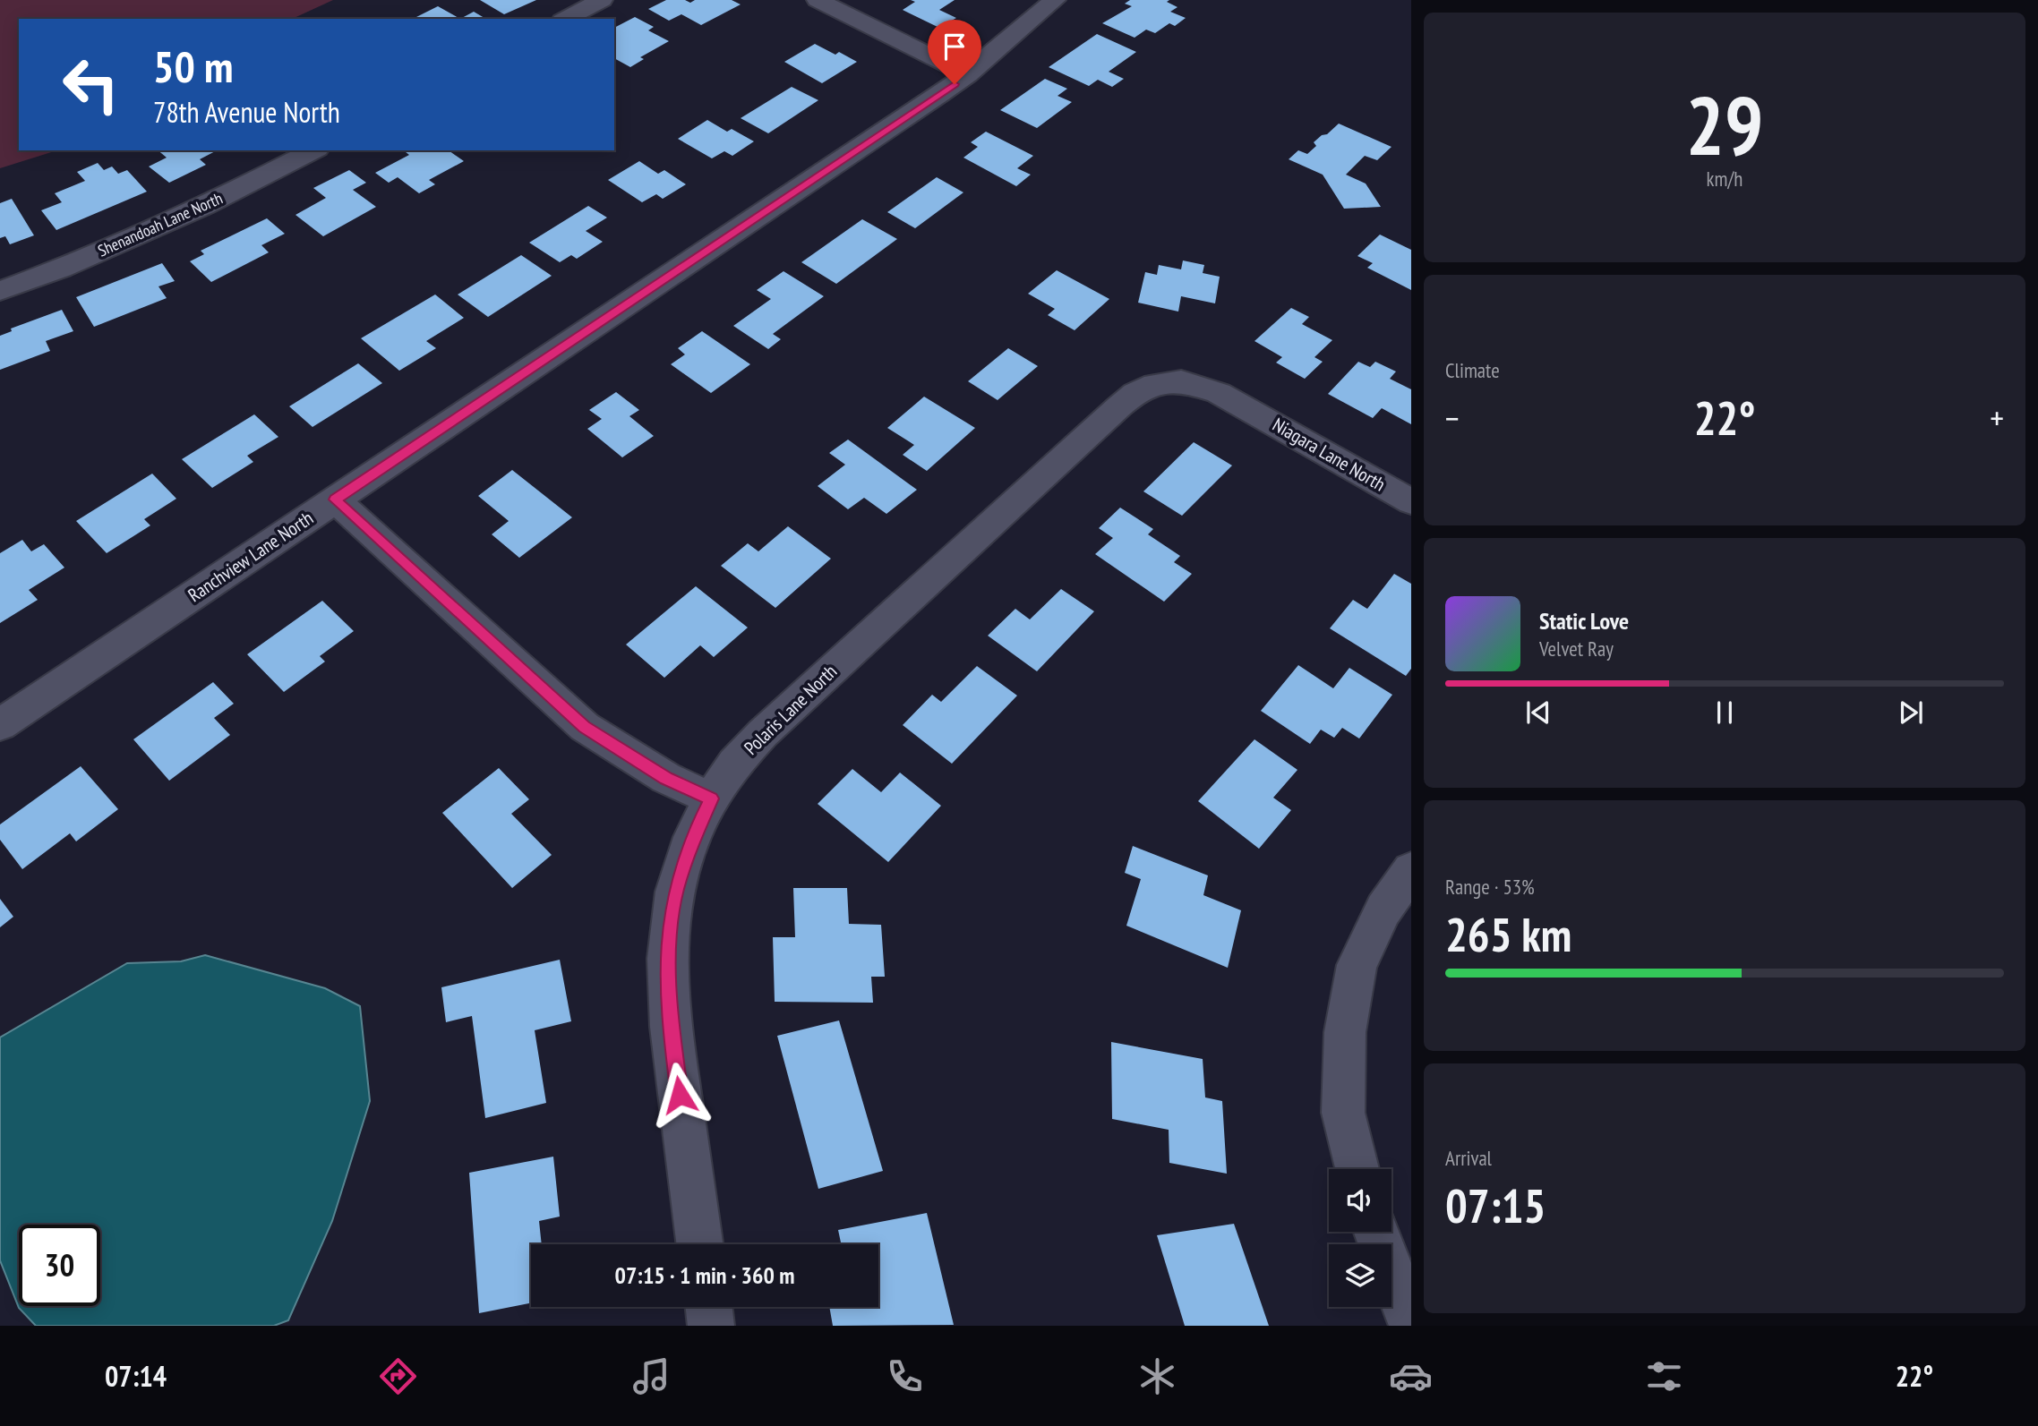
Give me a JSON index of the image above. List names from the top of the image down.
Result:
{
  "streets": {
    "street": [
      "Shenandoah Lane North",
      "Niagara Lane North",
      "Ranchview Lane North",
      "Polaris Lane North"
    ]
  },
  "crossings": [
    ["Niagara Lane North", "Polaris Lane North"]
  ],
  "page": {
    "tile": [
      ["29", "km/h"],
      "Climate",
      ["Range · 53%", "265 km"],
      ["Arrival", "07:15"]
    ],
    "turn": ["50 m", "78th Avenue North"],
    "heat": ["−", "22°", "+"],
    "song": ["Static Love", "Velvet Ray"],
    "limit": "30",
    "trip": "07:15 · 1 min · 360 m",
    "tabs": ["07:14", "22°"]
  }
}
